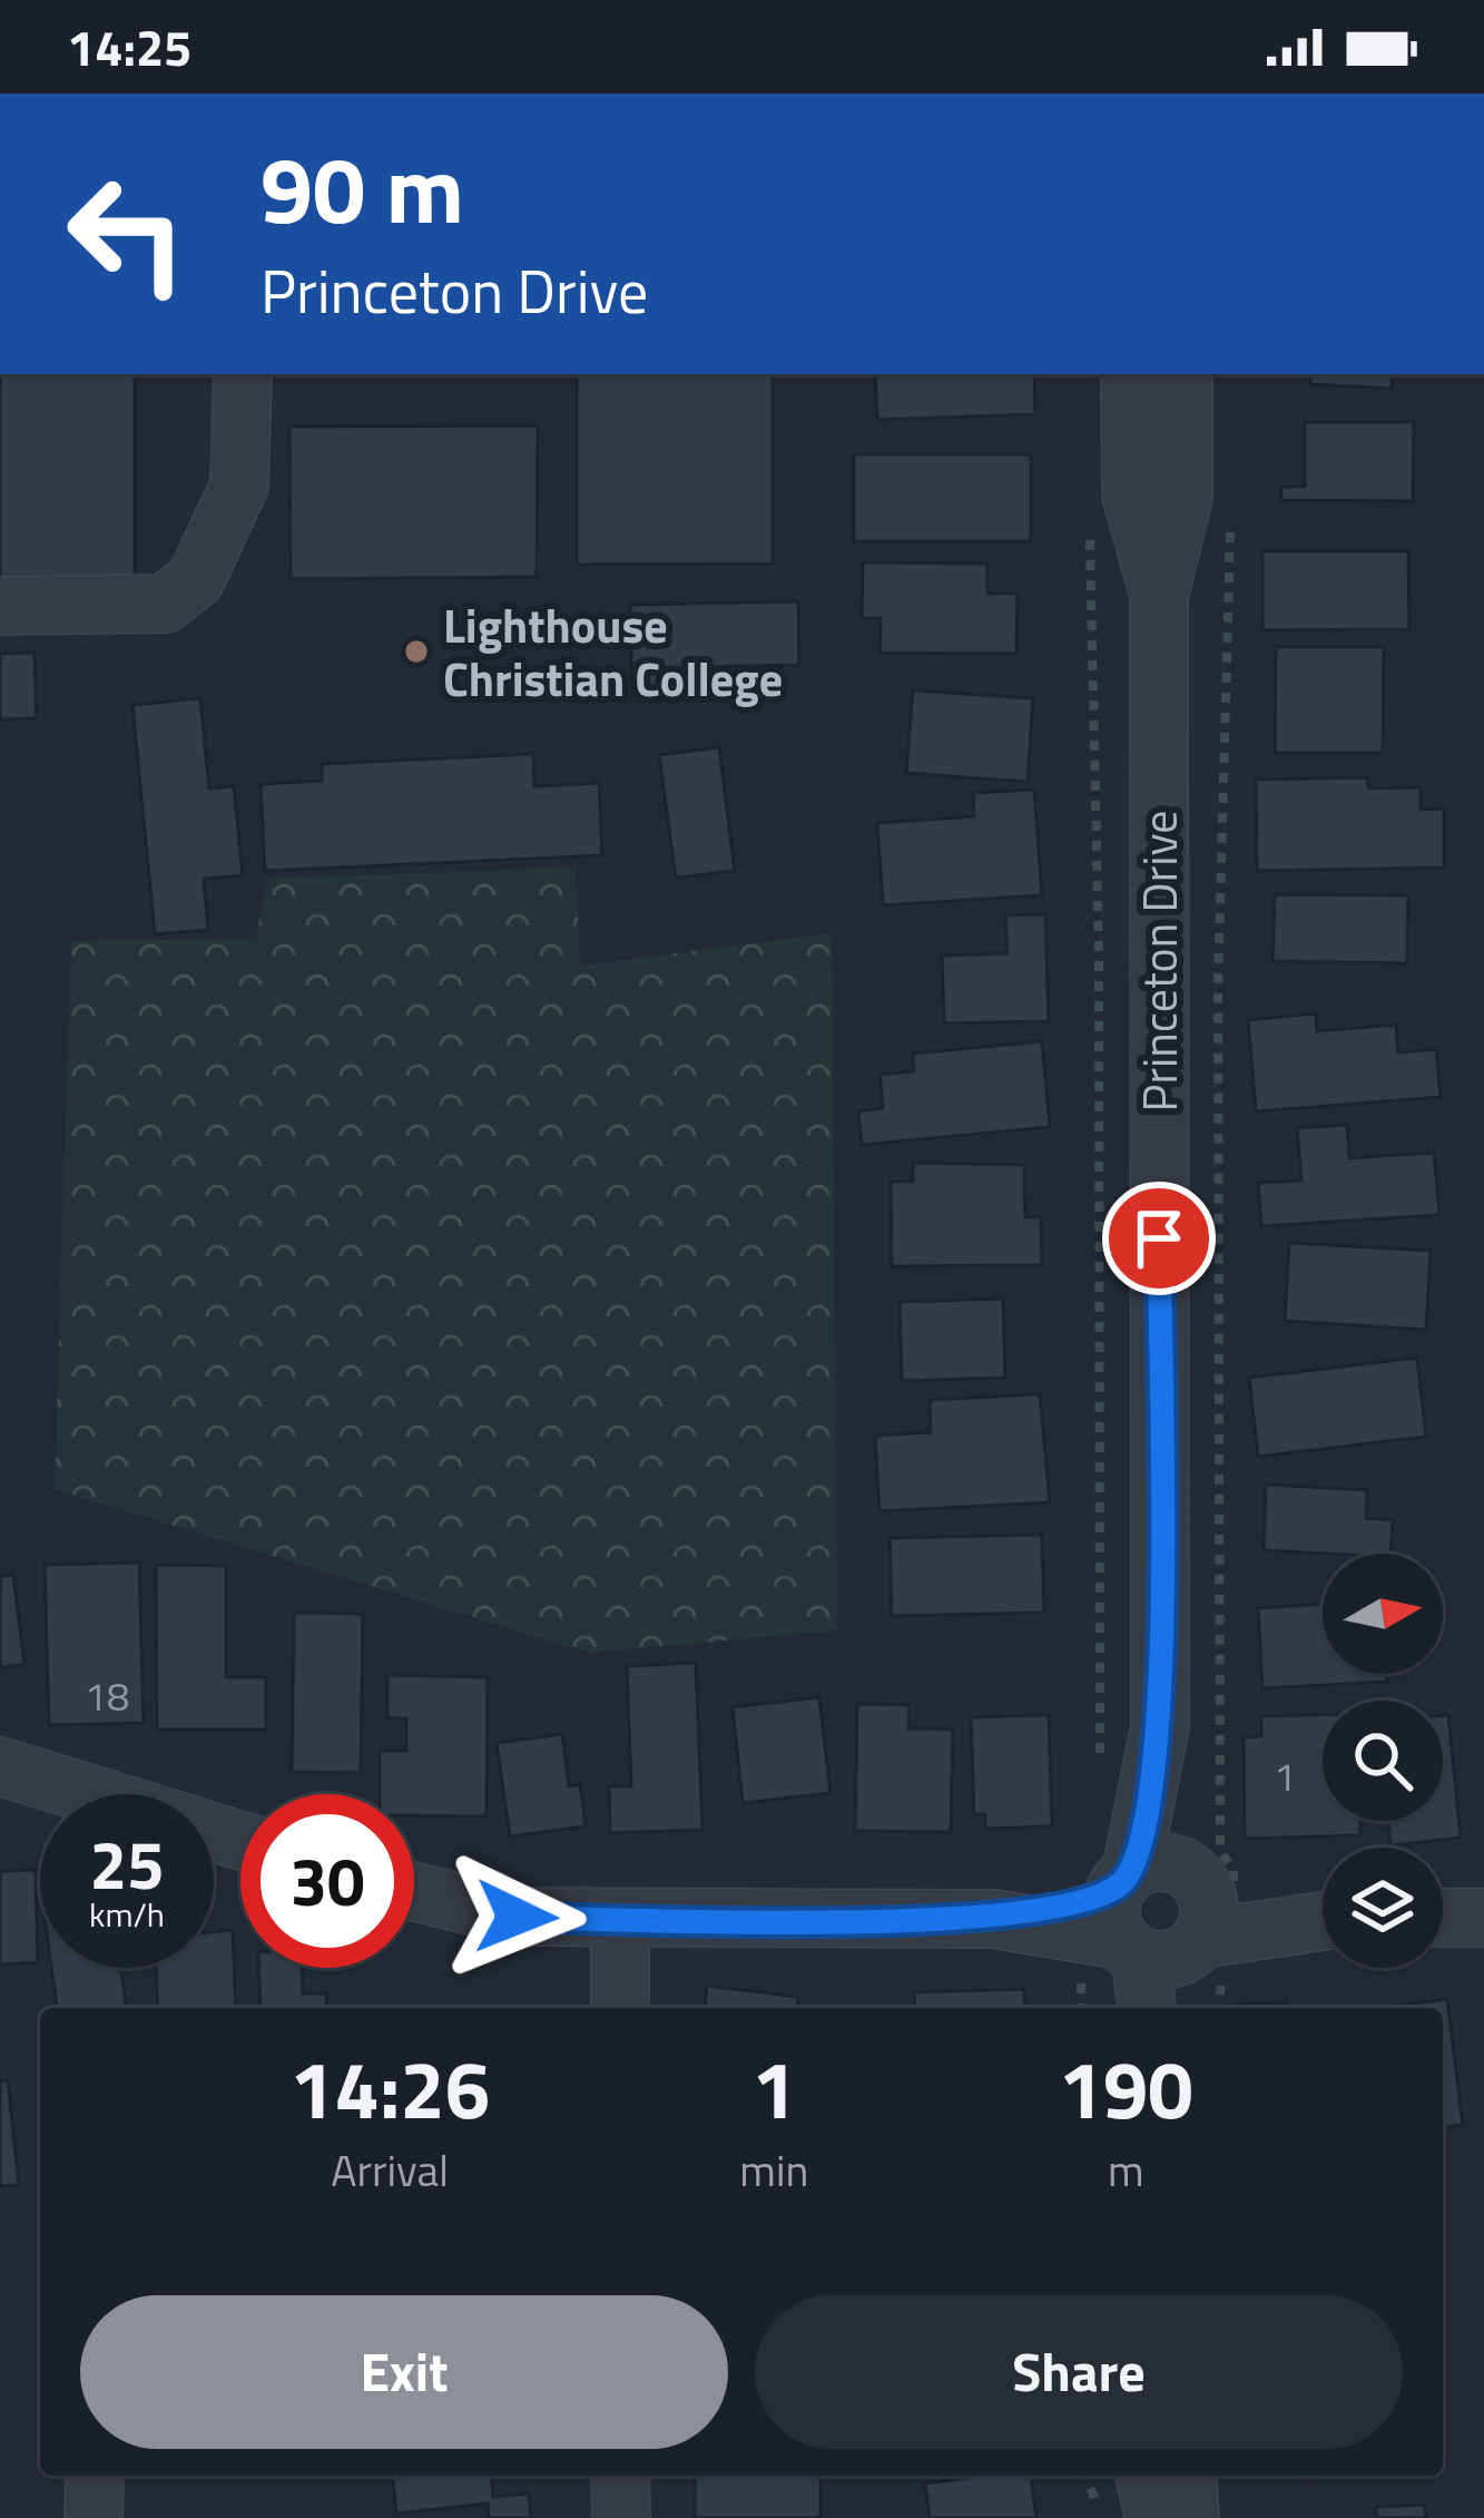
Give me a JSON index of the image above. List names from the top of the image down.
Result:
{
  "streets": {
    "street": ["Princeton Drive"]
  },
  "places": ["Lighthouse Christian College"],
  "house_numbers": ["18", "1"],
  "north": "right",
  "page": {
    "status": "14:25",
    "turn": ["90 m", "Princeton Drive"],
    "speed": "25 km/h",
    "limit": "30",
    "eta": [
      "14:26",
      "Arrival",
      "1",
      "min",
      "190",
      "m"
    ],
    "buttons": ["Exit", "Share"]
  }
}
